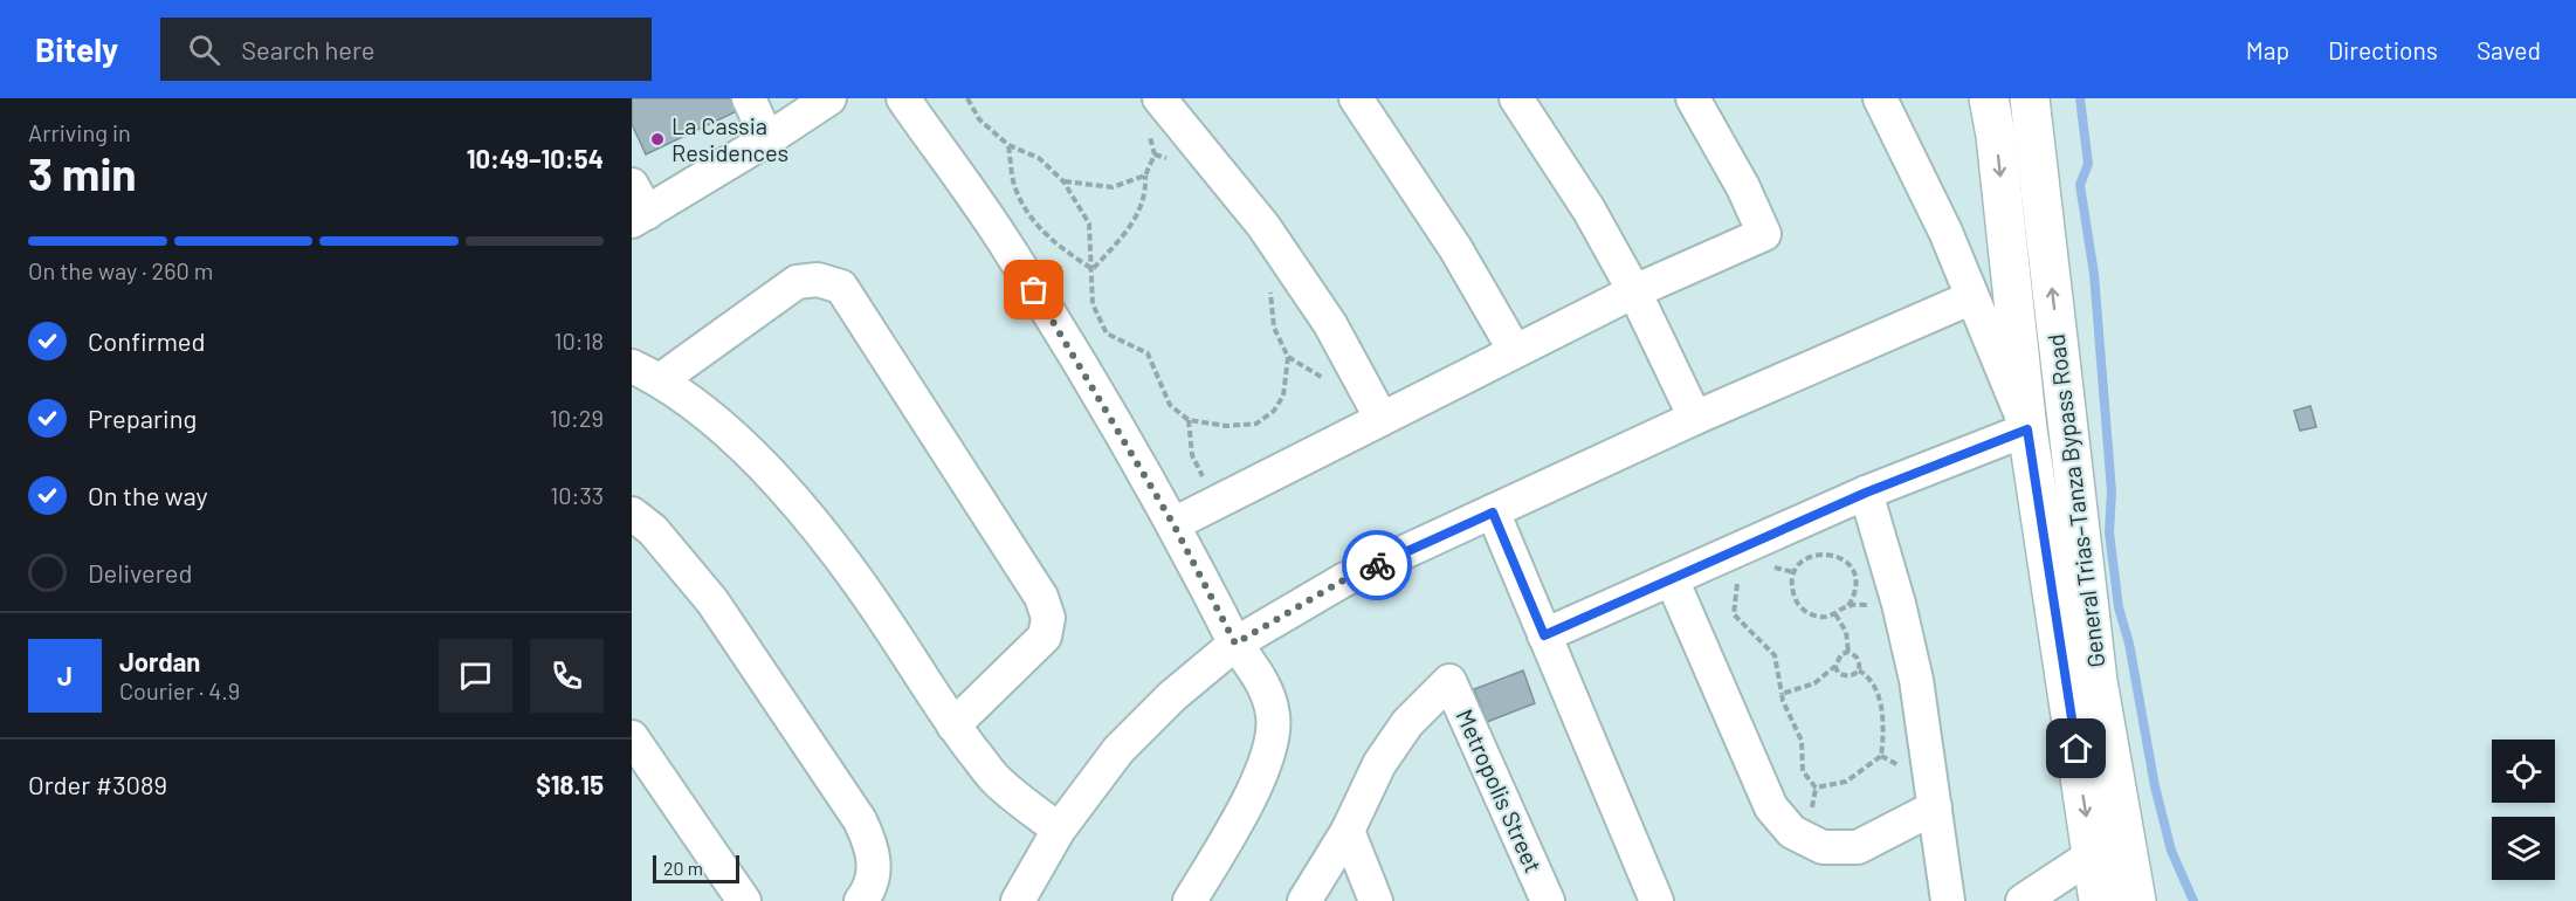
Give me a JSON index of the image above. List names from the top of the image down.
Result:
{
  "streets": {
    "main road": ["General Trias–Tanza Bypass Road"],
    "street": ["Metropolis Street"]
  },
  "places": ["La Cassia Residences"],
  "scale_bar": "20 m",
  "page": {
    "header": "Bitely",
    "search": "Search here",
    "nav": ["Map", "Directions", "Saved"],
    "heading": ["3 min", "Arriving in", "10:49–10:54"],
    "panel": [
      "Jordan",
      "Courier · 4.9",
      "Order #3089",
      "$18.15"
    ],
    "bar": "On the way · 260 m",
    "list": [
      ["Confirmed", "10:18"],
      ["Preparing", "10:29"],
      ["On the way", "10:33"],
      "Delivered"
    ],
    "round": "J",
    "scale": "20 m"
  }
}
